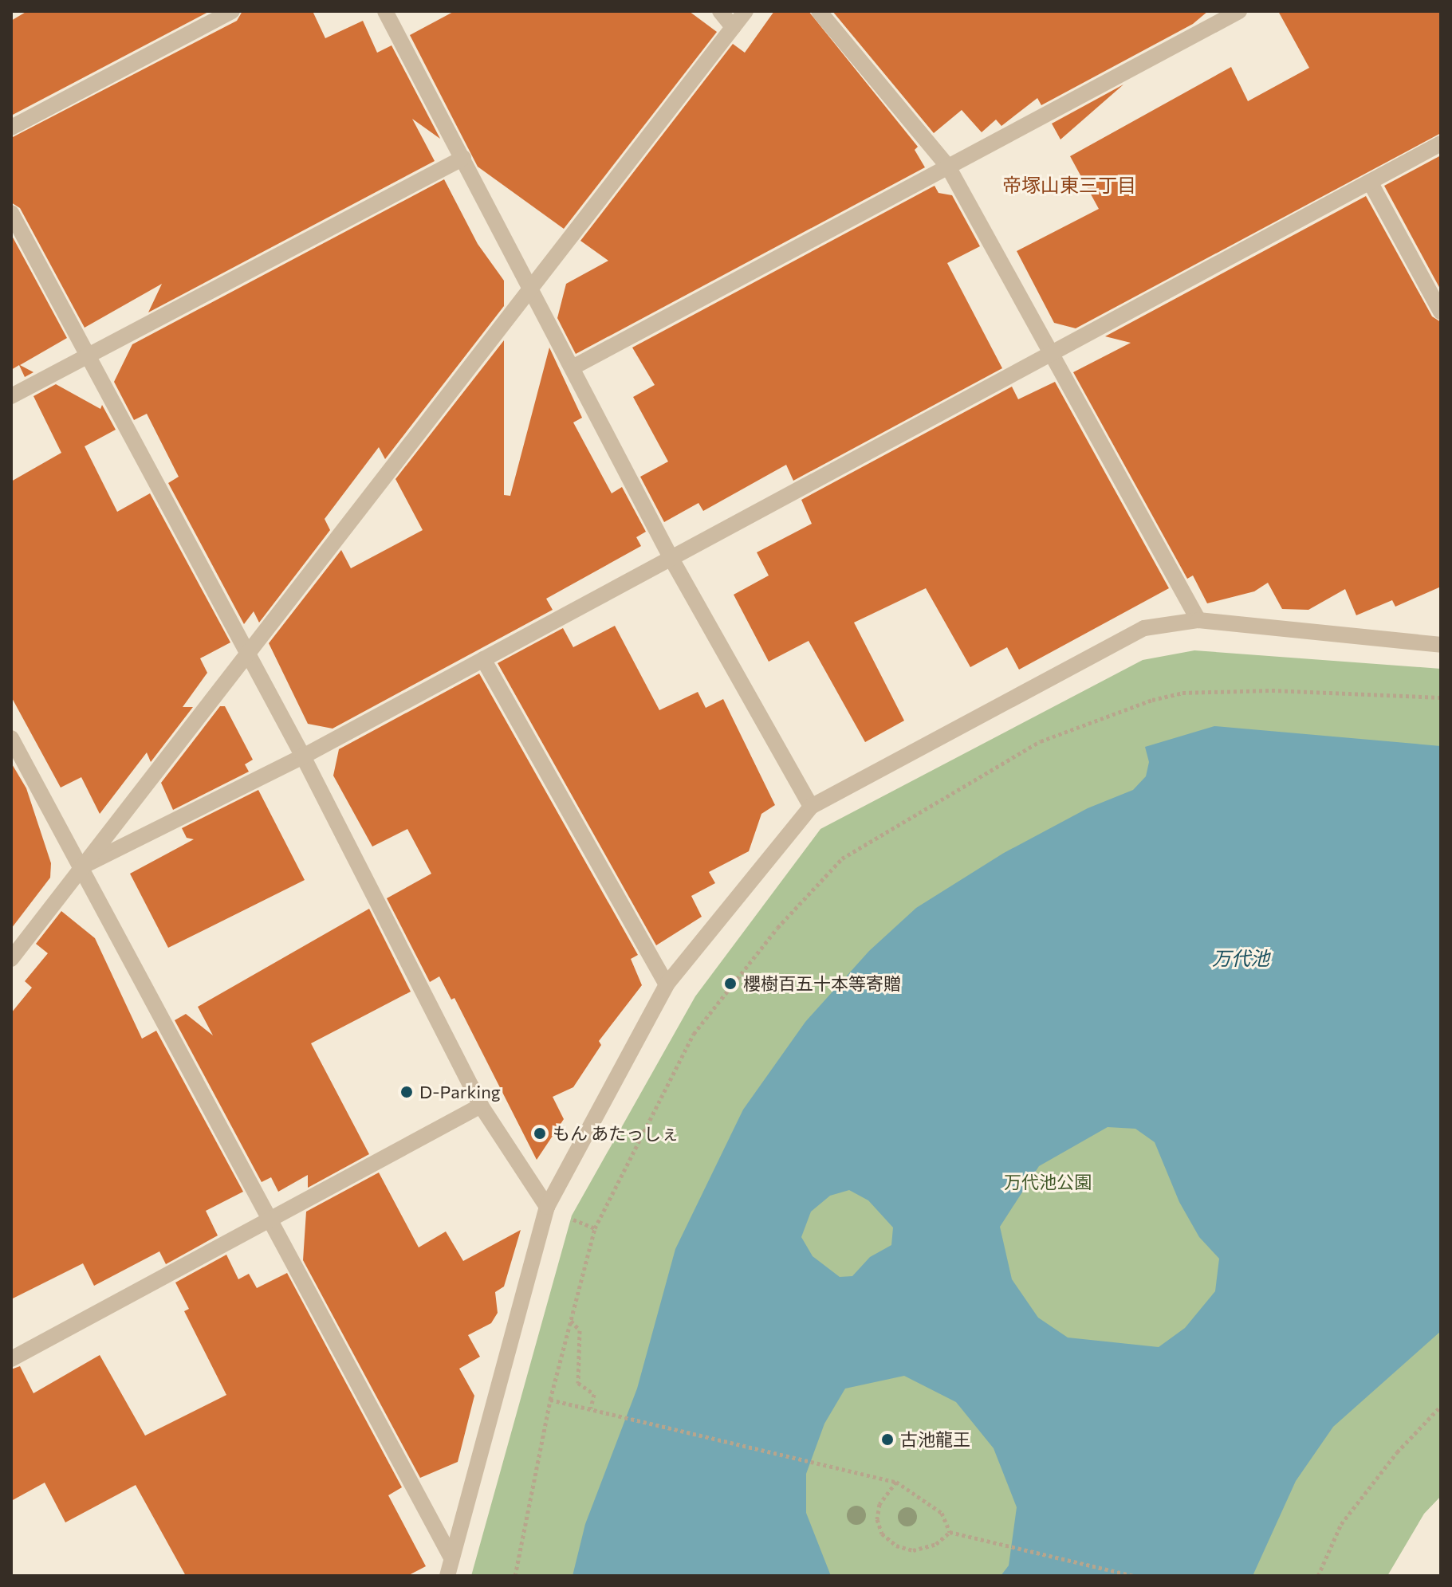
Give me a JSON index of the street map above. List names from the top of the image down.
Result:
{
  "districts": ["帝塚山東三丁目"],
  "water": ["万代池"],
  "parks": ["万代池公園"],
  "places": [
    "櫻樹百五十本等寄贈",
    "D-Parking",
    "もん あたっしぇ",
    "古池龍王"
  ]
}
